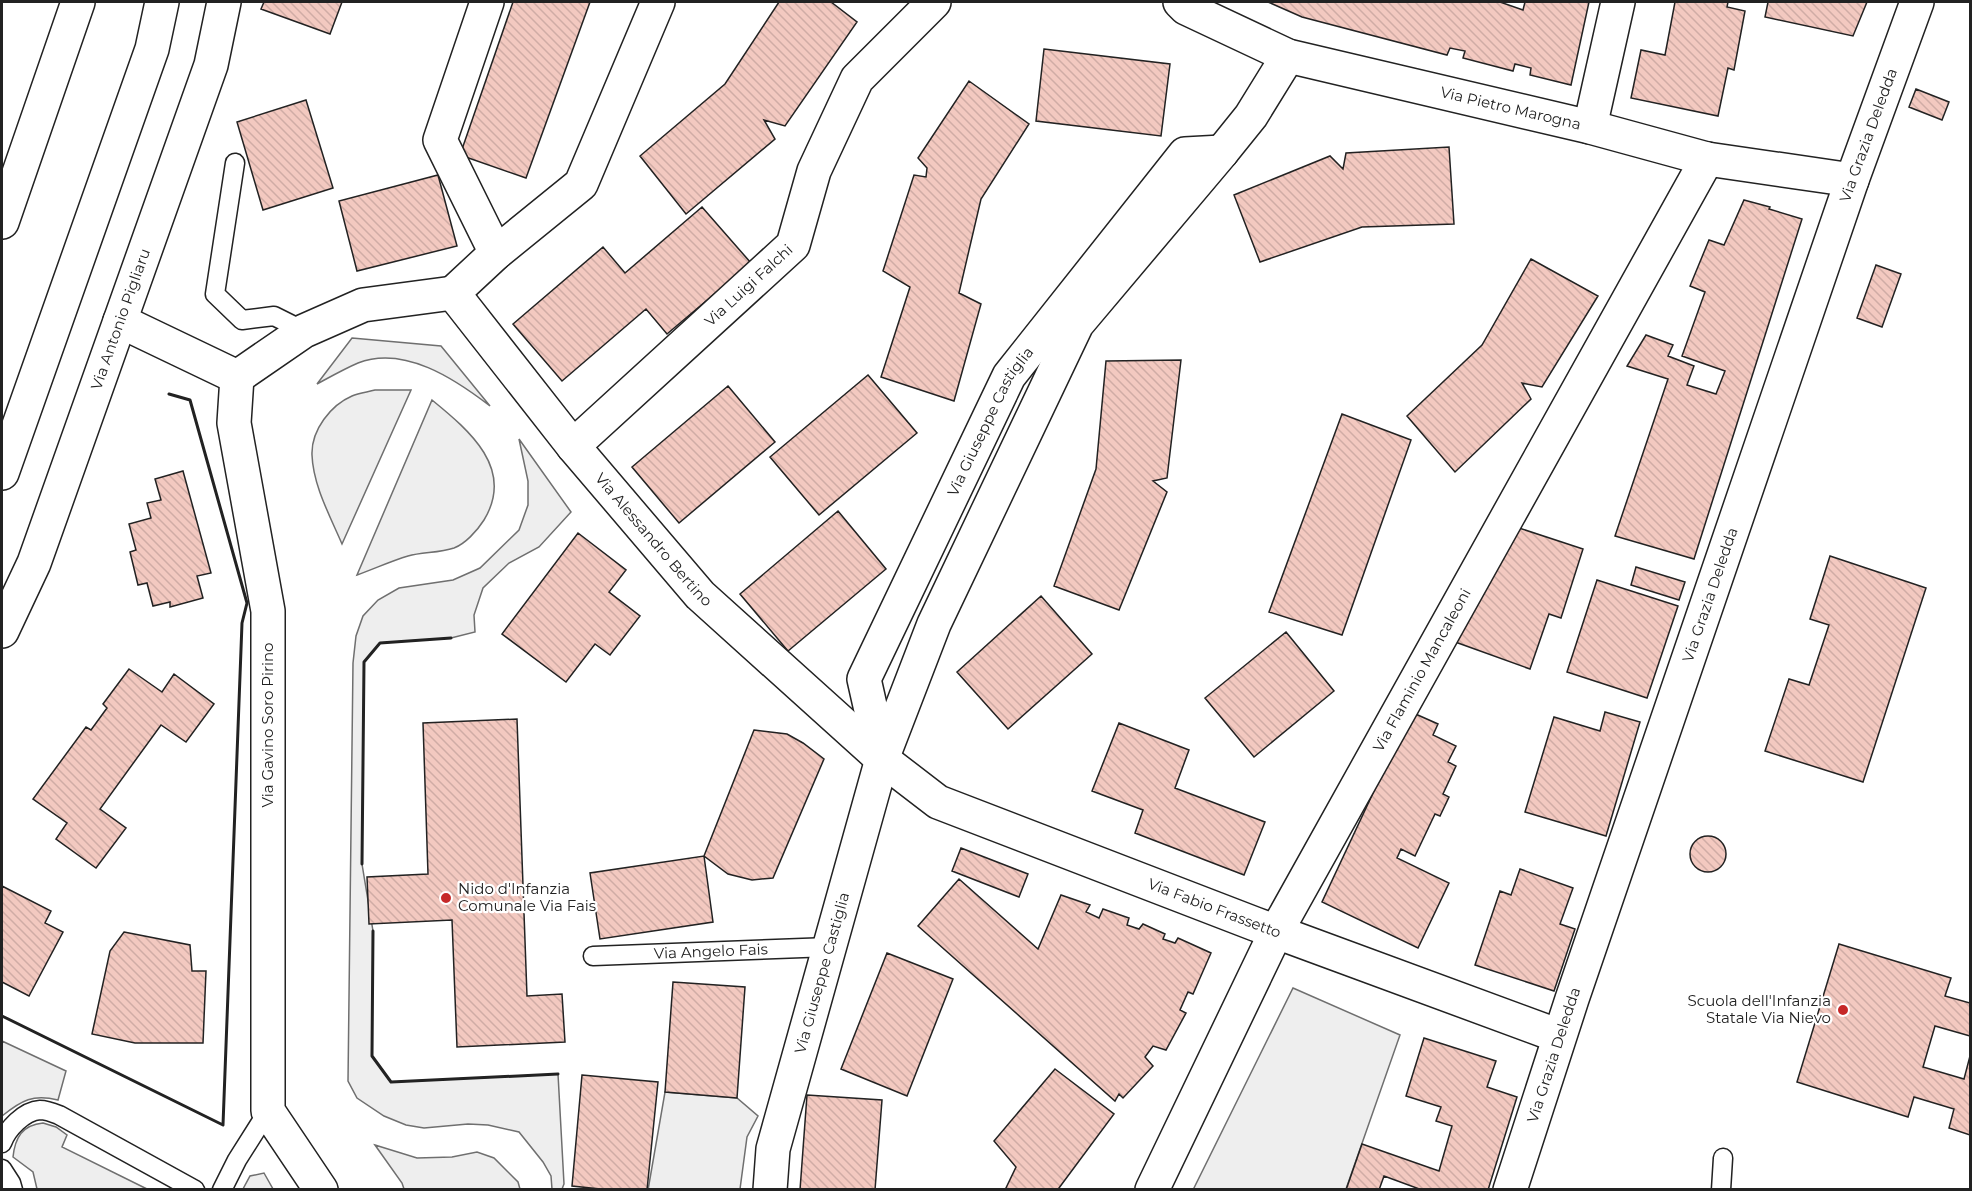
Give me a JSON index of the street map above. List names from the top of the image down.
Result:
{
  "streets": {
    "street": [
      "Via Pietro Marogna",
      "Via Grazia Deledda",
      "Via Luigi Falchi",
      "Via Antonio Pigliaru",
      "Via Giuseppe Castiglia",
      "Via Alessandro Bertino",
      "Via Flaminio Mancaleoni",
      "Via Gavino Soro Pirino",
      "Via Fabio Frassetto"
    ],
    "lane": ["Via Angelo Fais"]
  },
  "crossings": [
    ["Via Pietro Marogna", "Via Grazia Deledda"],
    ["Via Pietro Marogna", "Via Giuseppe Castiglia"],
    ["Via Pietro Marogna", "Via Flaminio Mancaleoni"],
    ["Via Grazia Deledda", "Via Fabio Frassetto"],
    ["Via Luigi Falchi", "Via Alessandro Bertino"],
    ["Via Giuseppe Castiglia", "Via Alessandro Bertino"],
    ["Via Giuseppe Castiglia", "Via Fabio Frassetto"],
    ["Via Giuseppe Castiglia", "Via Angelo Fais"],
    ["Via Alessandro Bertino", "Via Fabio Frassetto"],
    ["Via Flaminio Mancaleoni", "Via Fabio Frassetto"]
  ],
  "places": ["Nido d'Infanzia Comunale Via Fais", "Scuola dell'Infanzia Statale Via Nievo"]
}
